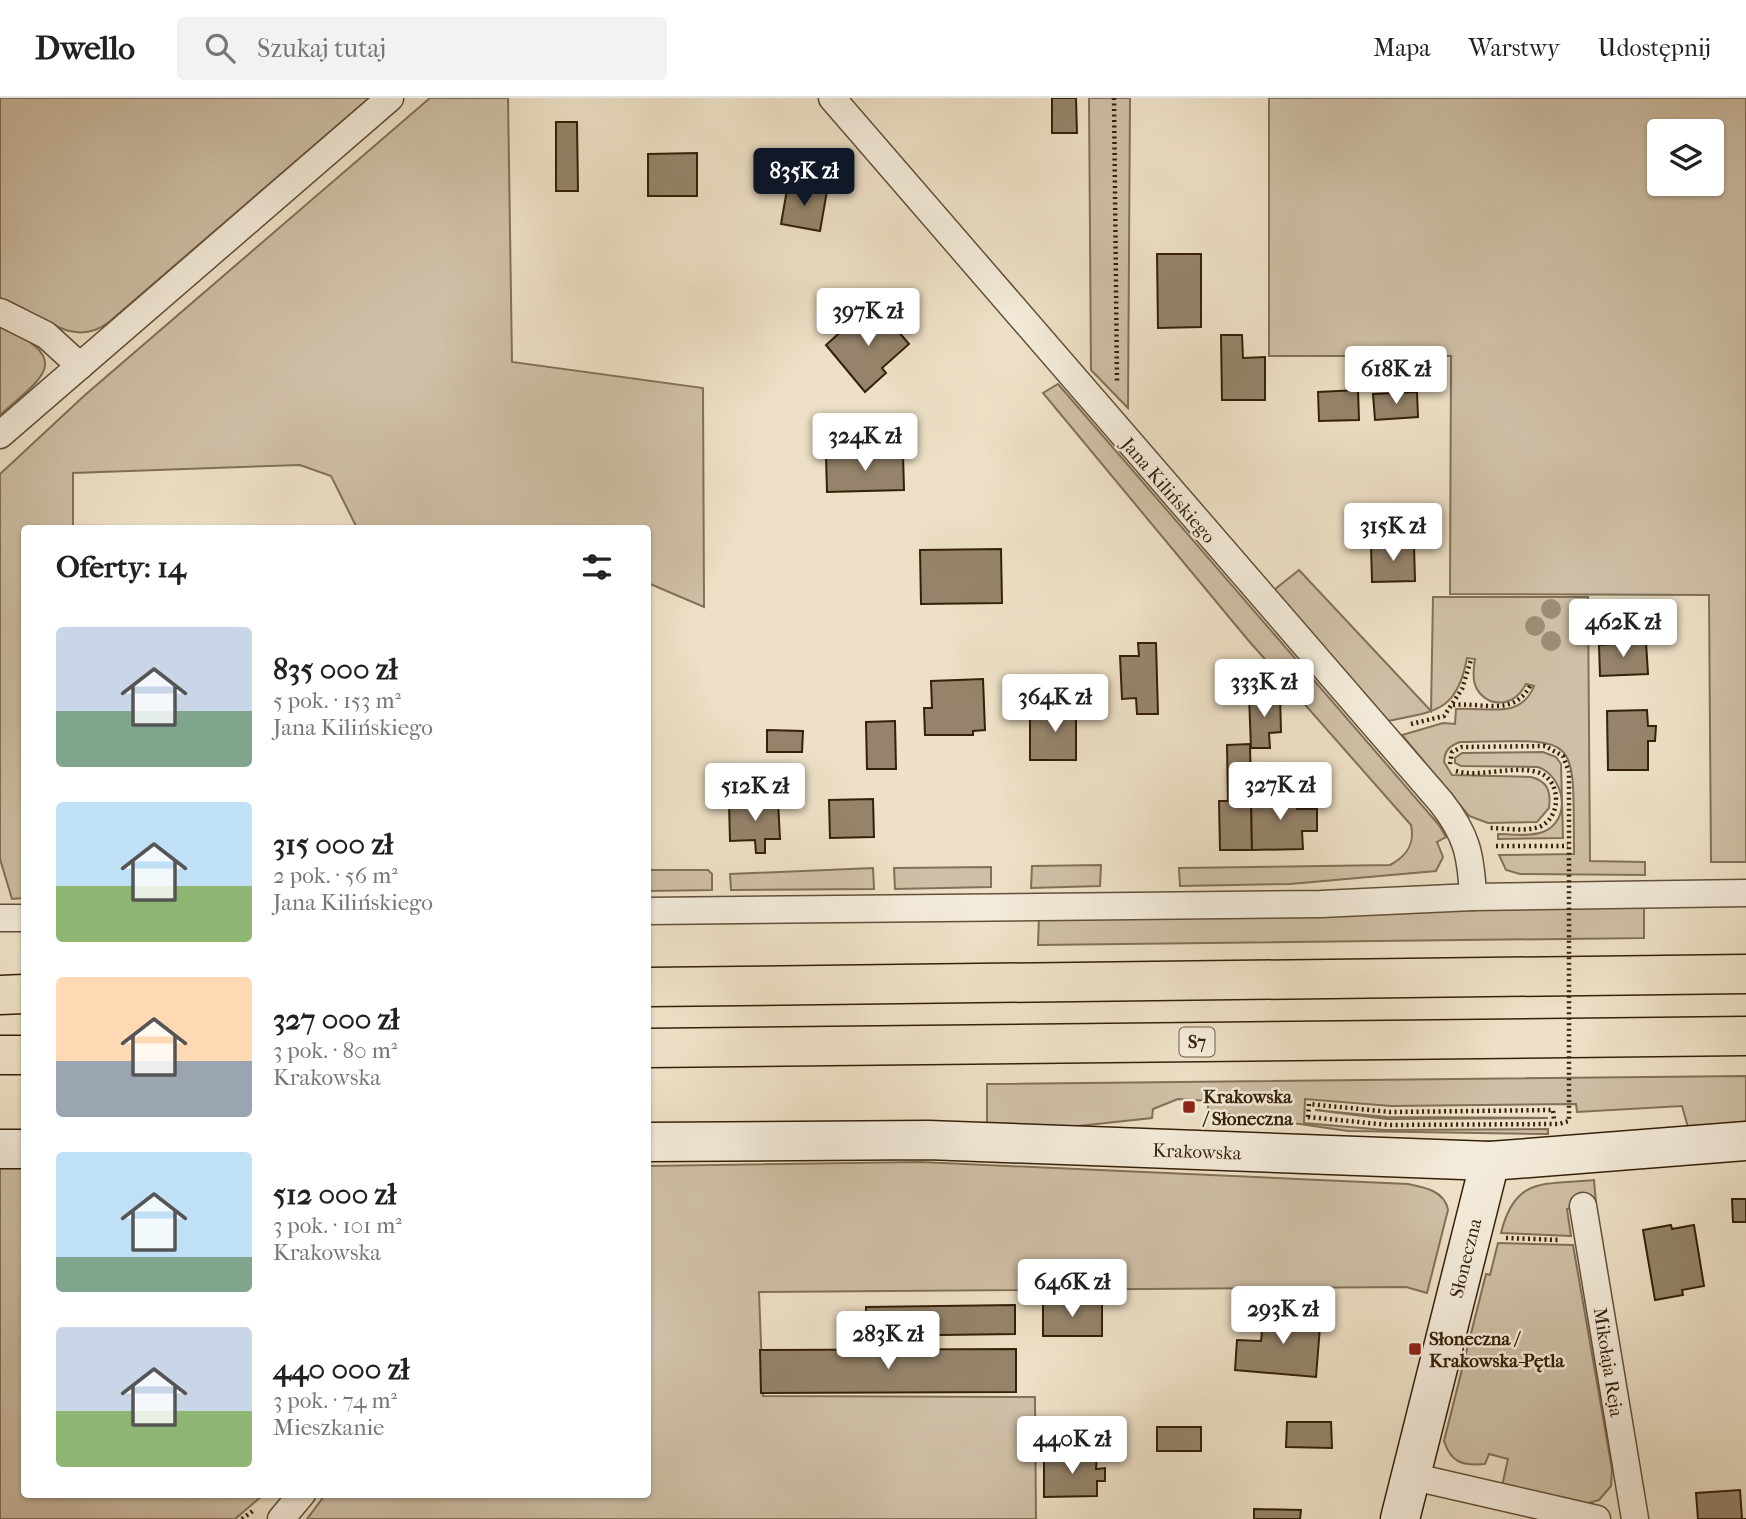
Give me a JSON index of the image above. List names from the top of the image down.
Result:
{
  "streets": {
    "highway": ["S7"],
    "street": [
      "Jana Kilińskiego",
      "Krakowska",
      "Słoneczna",
      "Mikołaja Reja"
    ]
  },
  "crossings": [
    ["Krakowska", "Słoneczna"]
  ],
  "places": {
    "transit": ["Krakowska / Słoneczna", "Słoneczna / Krakowska-Pętla"]
  },
  "page": {
    "header": "Dwello",
    "search": "Szukaj tutaj",
    "nav": ["Mapa", "Warstwy", "Udostępnij"],
    "price": [
      "835K zł",
      "397K zł",
      "618K zł",
      "324K zł",
      "315K zł",
      "462K zł",
      "333K zł",
      "364K zł",
      "327K zł",
      "512K zł",
      "646K zł",
      "293K zł",
      "283K zł",
      "440K zł"
    ],
    "heading": "Oferty: 14",
    "list": [
      {
        "name": "835 000 zł",
        "note": "5 pok. · 153 m² · Jana Kilińskiego"
      },
      {
        "name": "315 000 zł",
        "note": "2 pok. · 56 m² · Jana Kilińskiego"
      },
      {
        "name": "327 000 zł",
        "note": "3 pok. · 80 m² · Krakowska"
      },
      {
        "name": "512 000 zł",
        "note": "3 pok. · 101 m² · Krakowska"
      },
      {
        "name": "440 000 zł",
        "note": "3 pok. · 74 m² · Mieszkanie"
      }
    ]
  }
}
